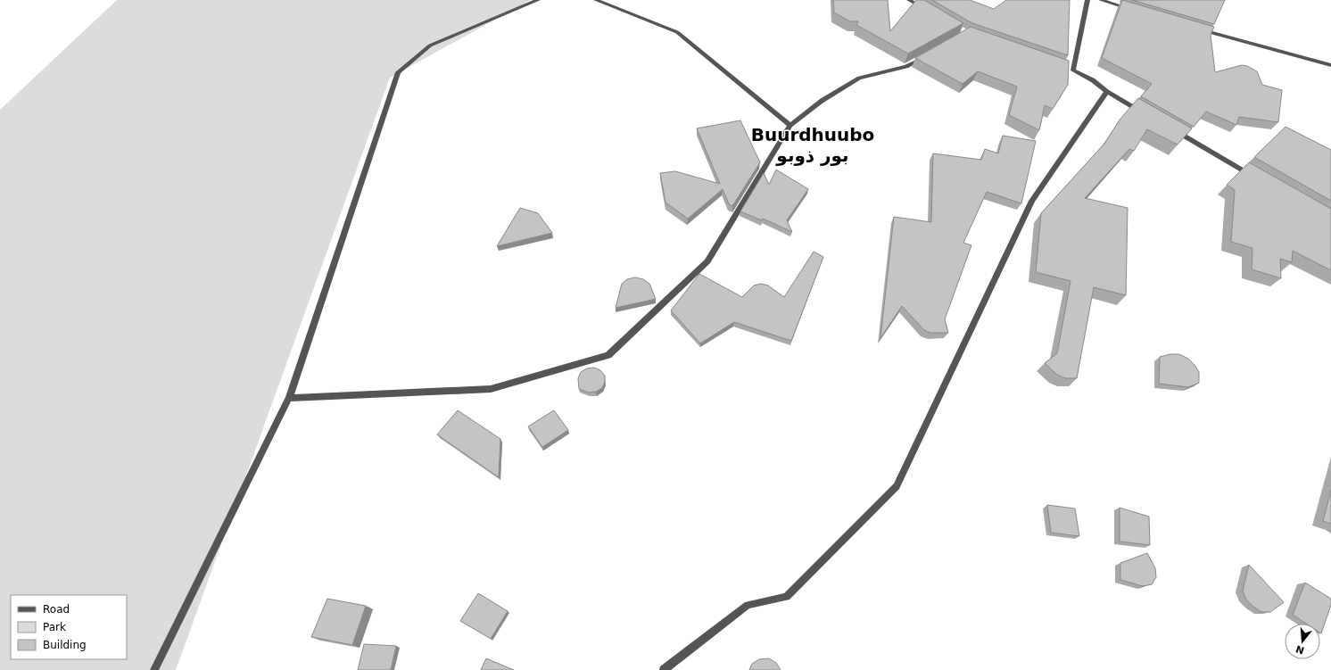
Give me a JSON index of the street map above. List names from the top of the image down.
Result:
{
  "districts": ["Buurdhuubo بور ذوبو"],
  "legend": ["Road", "Park", "Building"],
  "north": "bottom"
}
